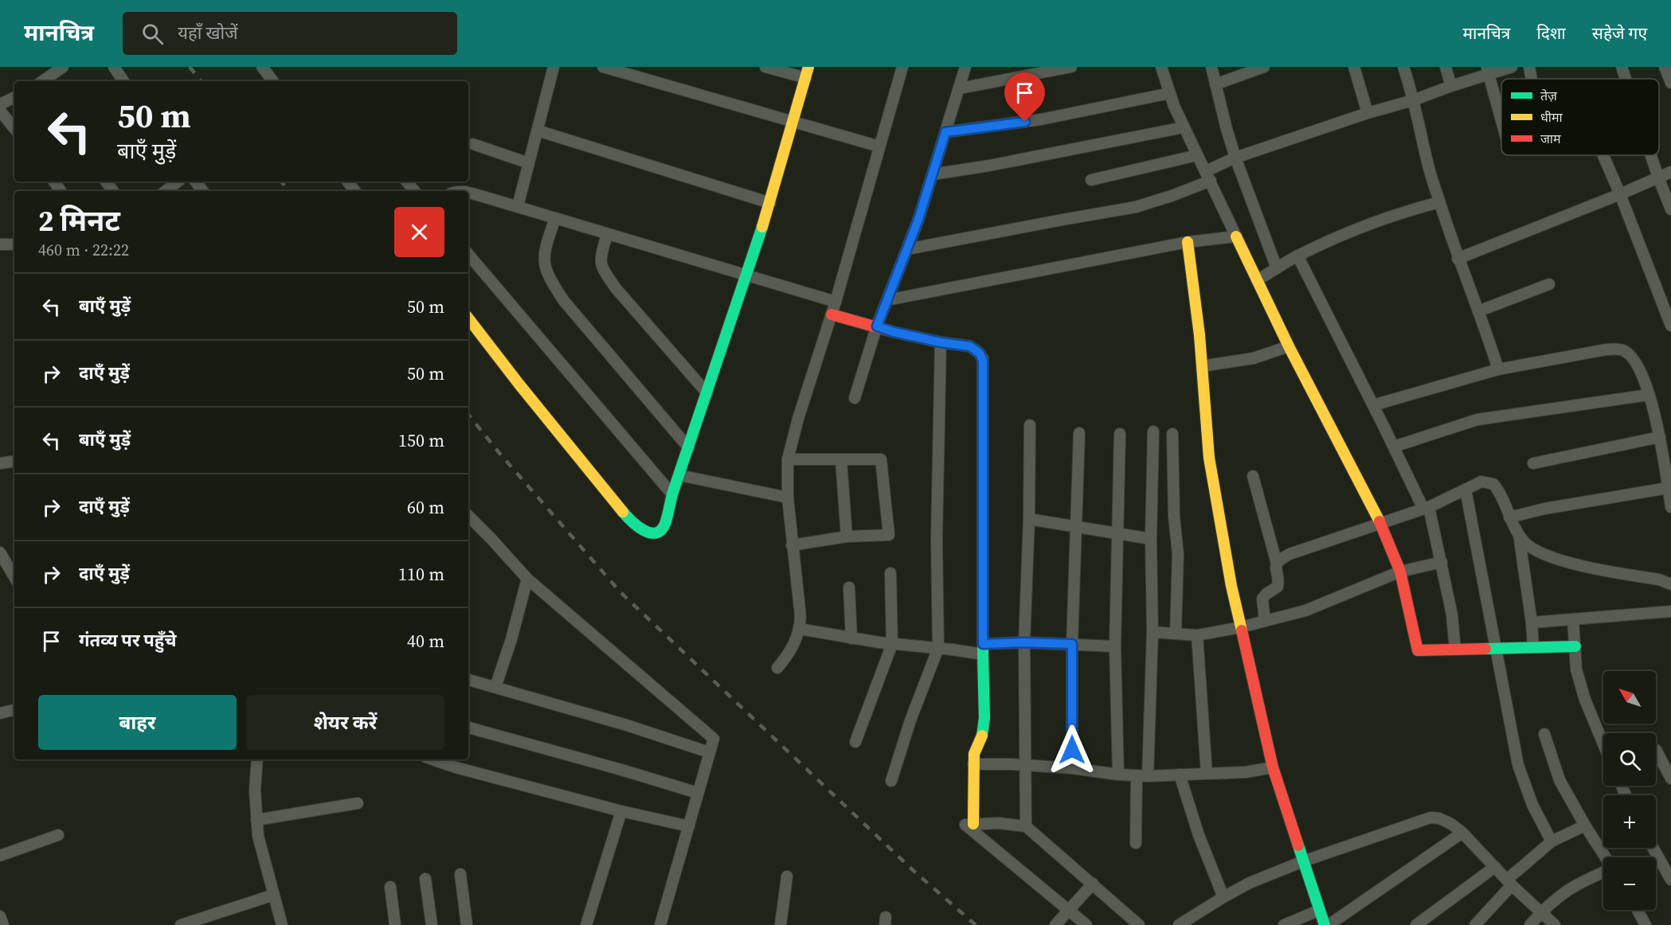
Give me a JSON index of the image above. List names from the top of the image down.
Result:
{
  "legend": ["तेज़", "धीमा", "जाम"],
  "north": "top left",
  "page": {
    "header": "मानचित्र",
    "search": "यहाँ खोजें",
    "nav": ["मानचित्र", "दिशा", "सहेजे गए"],
    "turn": ["50 m", "बाएँ मुड़ें"],
    "heading": ["2 मिनट", "460 m · 22:22"],
    "list": [
      {
        "name": "बाएँ मुड़ें",
        "value": "50 m"
      },
      {
        "name": "दाएँ मुड़ें",
        "value": "50 m"
      },
      {
        "name": "बाएँ मुड़ें",
        "value": "150 m"
      },
      {
        "name": "दाएँ मुड़ें",
        "value": "60 m"
      },
      {
        "name": "दाएँ मुड़ें",
        "value": "110 m"
      },
      {
        "name": "गंतव्य पर पहुँचे",
        "value": "40 m"
      }
    ],
    "map_buttons": ["+", "−"],
    "buttons": ["बाहर", "शेयर करें"]
  }
}
